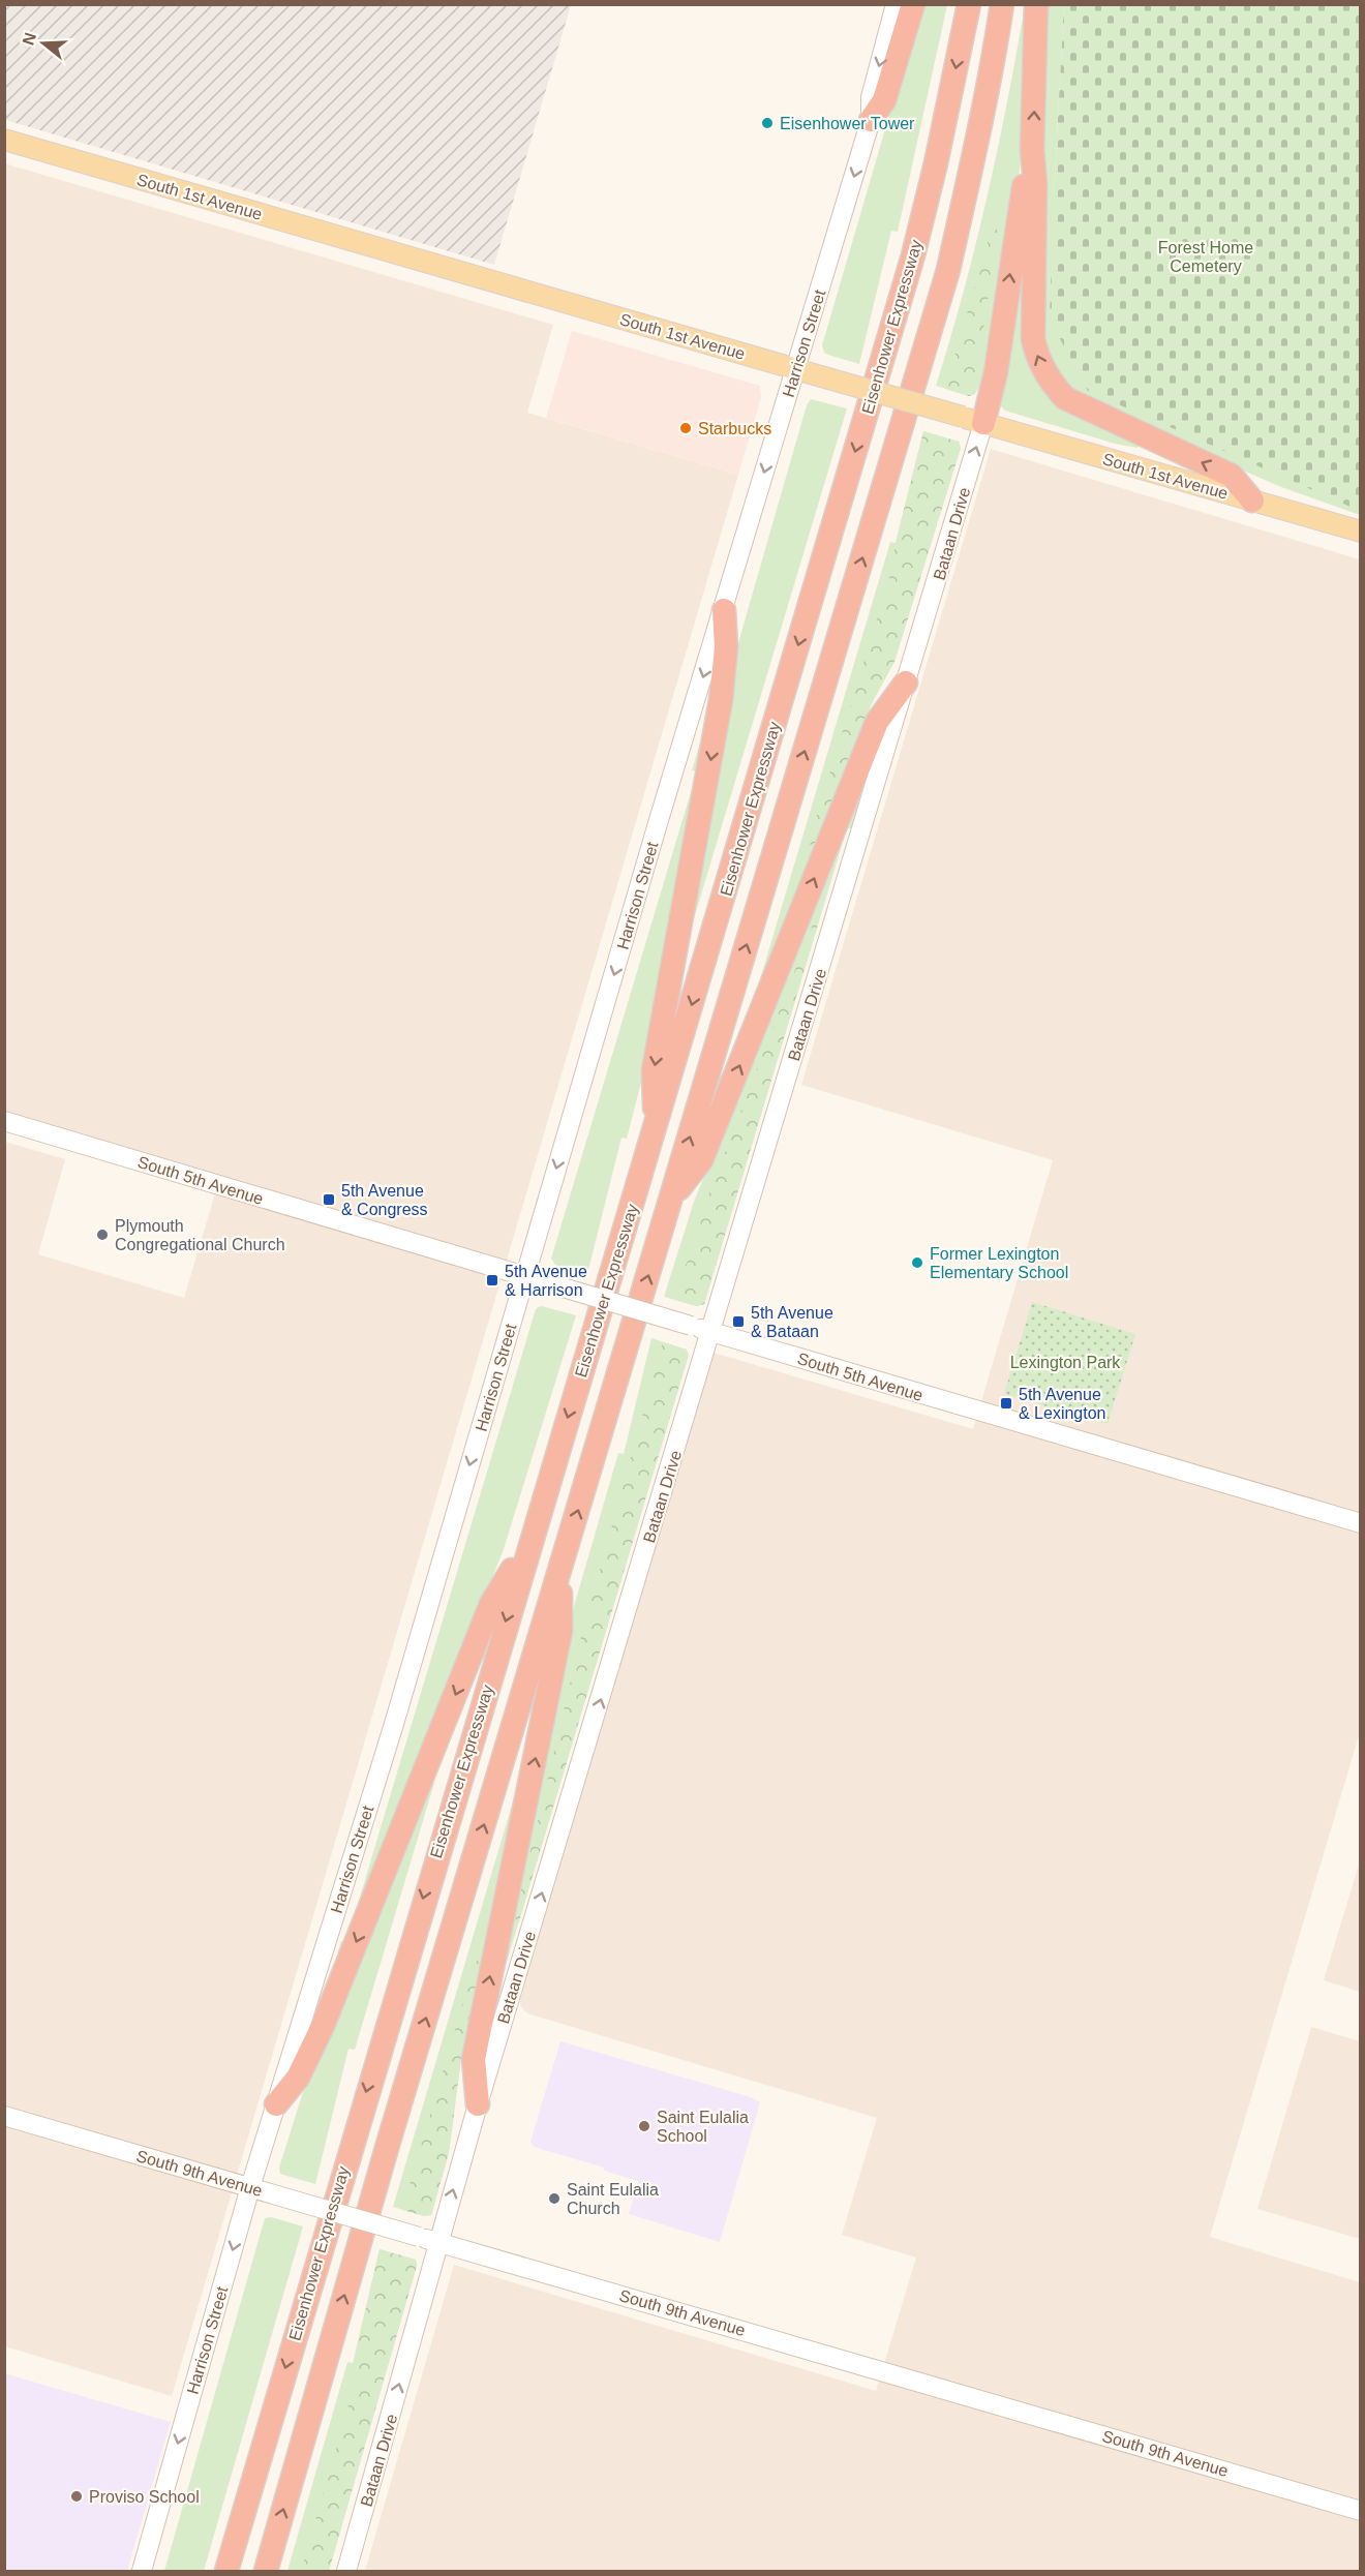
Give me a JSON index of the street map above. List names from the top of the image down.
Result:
{
  "streets": {
    "highway": ["Eisenhower Expressway"],
    "main road": ["South 1st Avenue"],
    "street": [
      "Harrison Street",
      "Bataan Drive",
      "South 5th Avenue",
      "South 9th Avenue"
    ]
  },
  "crossings": [
    ["South 1st Avenue", "Harrison Street"],
    ["South 1st Avenue", "Bataan Drive"],
    ["Harrison Street", "South 5th Avenue"],
    ["Harrison Street", "South 9th Avenue"],
    ["Bataan Drive", "South 5th Avenue"],
    ["Bataan Drive", "South 9th Avenue"]
  ],
  "one_way": ["Harrison Street", "Bataan Drive"],
  "parks": ["Forest Home Cemetery", "Lexington Park"],
  "places": {
    "other": [
      "Eisenhower Tower",
      "Starbucks",
      "Plymouth Congregational Church",
      "Former Lexington Elementary School",
      "Saint Eulalia School",
      "Saint Eulalia Church",
      "Proviso School"
    ],
    "transit": [
      "5th Avenue & Congress",
      "5th Avenue & Harrison",
      "5th Avenue & Bataan",
      "5th Avenue & Lexington"
    ]
  },
  "north": "left"
}
